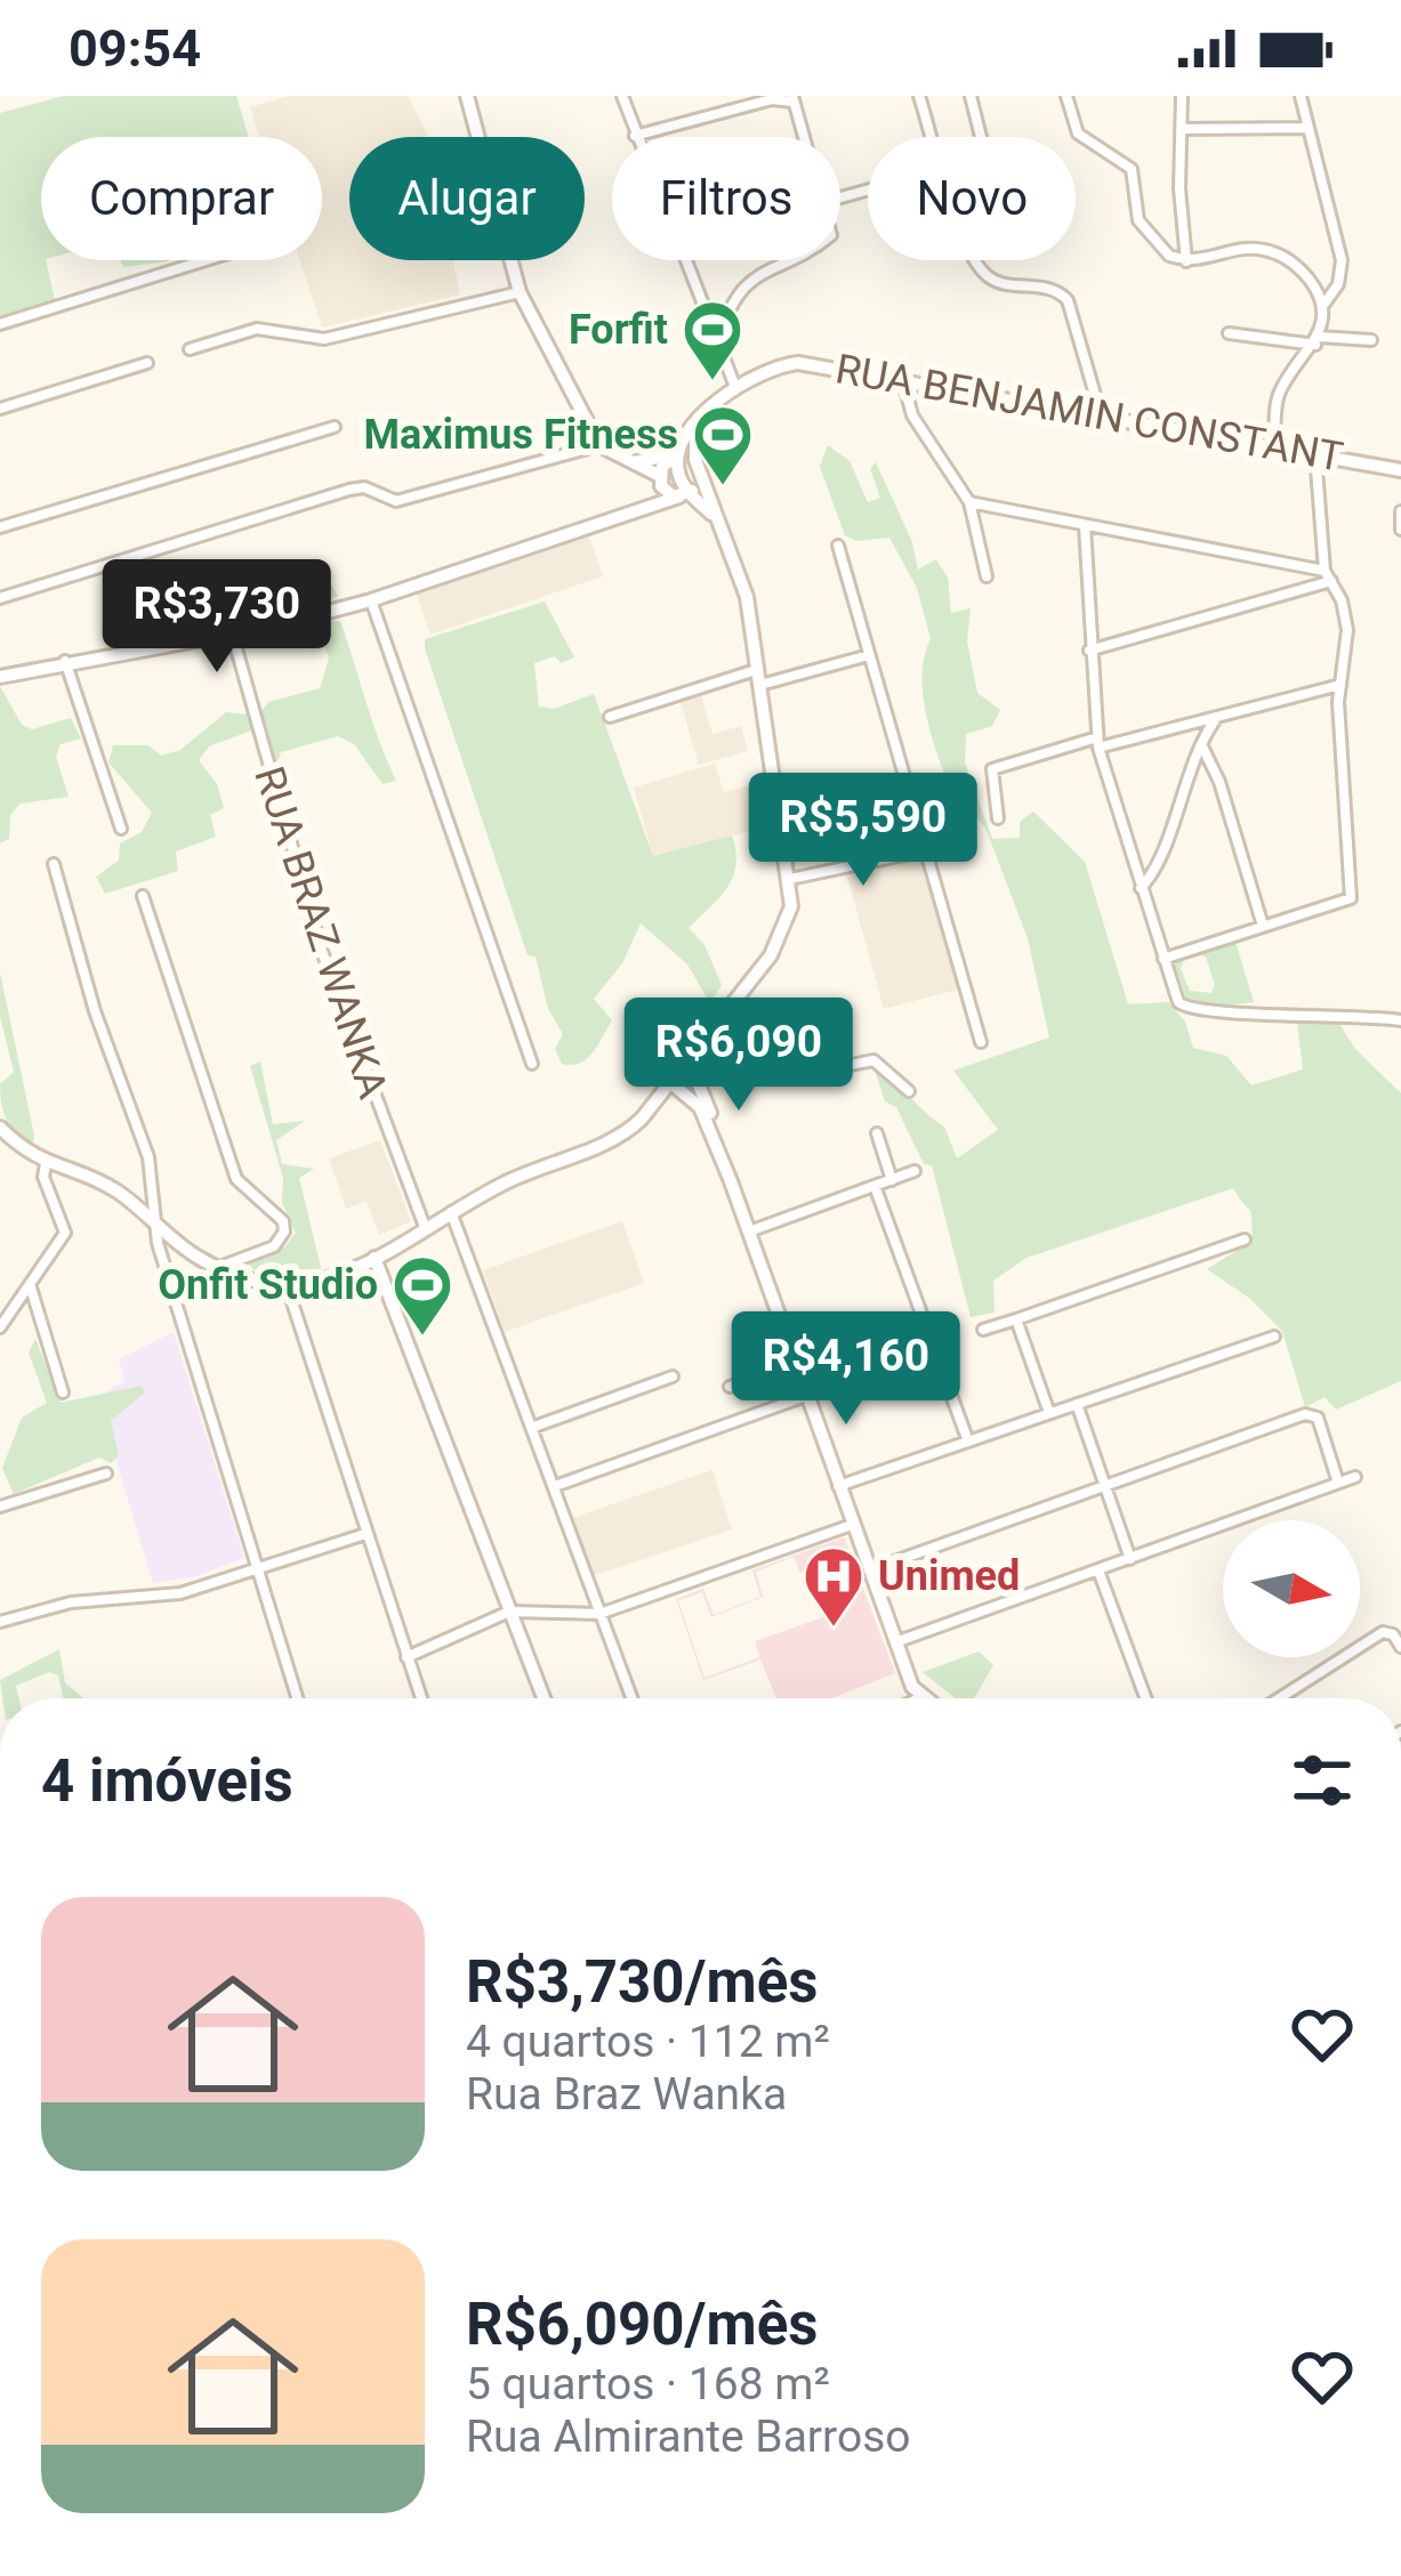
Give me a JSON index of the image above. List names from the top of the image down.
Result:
{
  "streets": {
    "main road": ["RUA BENJAMIN CONSTANT"],
    "street": ["RUA BRAZ WANKA"]
  },
  "places": {
    "sports": ["Forfit", "Maximus Fitness", "Onfit Studio"],
    "hospital": ["Unimed"]
  },
  "north": "right",
  "page": {
    "status": "09:54",
    "chip": [
      "Comprar",
      "Alugar",
      "Filtros",
      "Novo"
    ],
    "price": [
      "R$3,730",
      "R$5,590",
      "R$6,090",
      "R$4,160"
    ],
    "heading": "4 imóveis",
    "list": [
      {
        "name": "R$3,730/mês",
        "note": "4 quartos · 112 m² · Rua Braz Wanka"
      },
      {
        "name": "R$6,090/mês",
        "note": "5 quartos · 168 m² · Rua Almirante Barroso"
      }
    ]
  }
}
